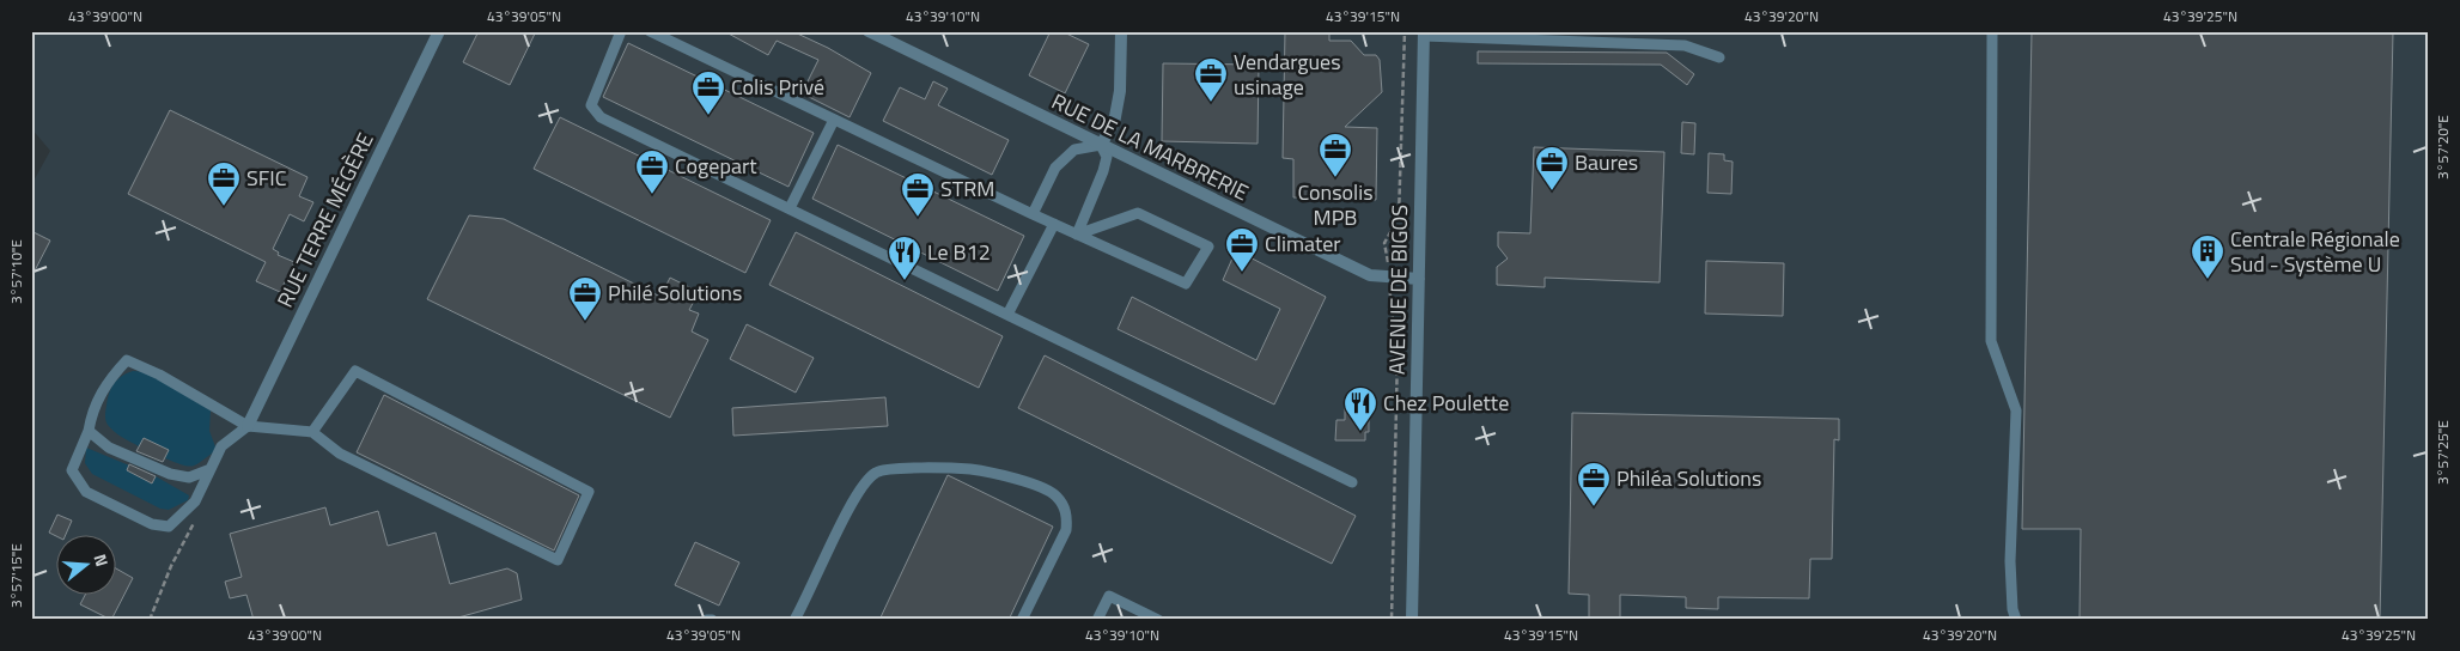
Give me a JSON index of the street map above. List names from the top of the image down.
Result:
{
  "streets": {
    "street": ["RUE DE LA MARBRERIE", "RUE TERRE MÉGÈRE", "AVENUE DE BIGOS"]
  },
  "crossings": [
    ["RUE DE LA MARBRERIE", "AVENUE DE BIGOS"]
  ],
  "places": {
    "office": [
      "Vendargues usinage",
      "Colis Privé",
      "Consolis MPB",
      "Baures",
      "Cogepart",
      "SFIC",
      "STRM",
      "Climater",
      "Philé Solutions",
      "Philéa Solutions"
    ],
    "building": ["Centrale Régionale Sud - Système U"],
    "restaurant": ["Le B12", "Chez Poulette"]
  },
  "north": "right",
  "coordinates": [
    "43°39'00\"N",
    "43°39'05\"N",
    "43°39'10\"N",
    "43°39'15\"N",
    "43°39'20\"N",
    "43°39'25\"N",
    "3°57'20\"E",
    "3°57'10\"E",
    "3°57'25\"E",
    "3°57'15\"E"
  ]
}
